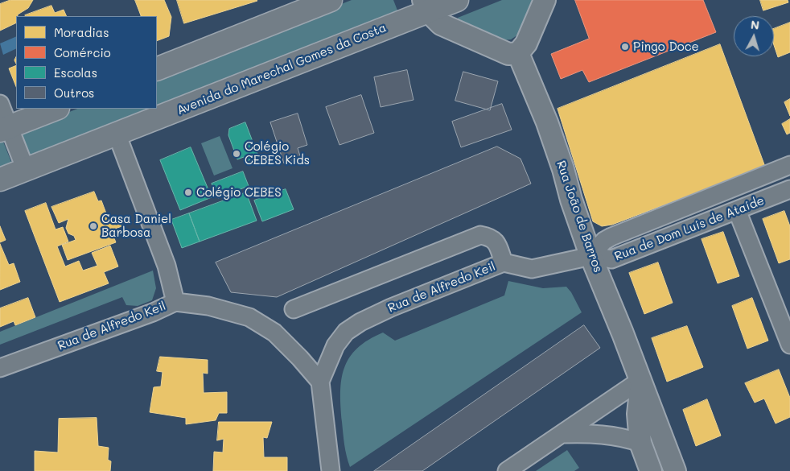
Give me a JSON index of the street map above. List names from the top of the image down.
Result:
{
  "streets": {
    "main road": ["Avenida do Marechal Gomes da Costa"],
    "street": ["Rua João de Barros", "Rua de Dom Luís de Ataíde", "Rua de Alfredo Keil"]
  },
  "crossings": [
    ["Rua João de Barros", "Rua de Dom Luís de Ataíde"],
    ["Rua João de Barros", "Rua de Alfredo Keil"],
    ["Rua de Dom Luís de Ataíde", "Rua de Alfredo Keil"]
  ],
  "places": [
    "Pingo Doce",
    "Colégio CEBES Kids",
    "Colégio CEBES",
    "Casa Daniel Barbosa"
  ],
  "legend": [
    "Moradias",
    "Comércio",
    "Escolas",
    "Outros"
  ],
  "north": "top"
}
